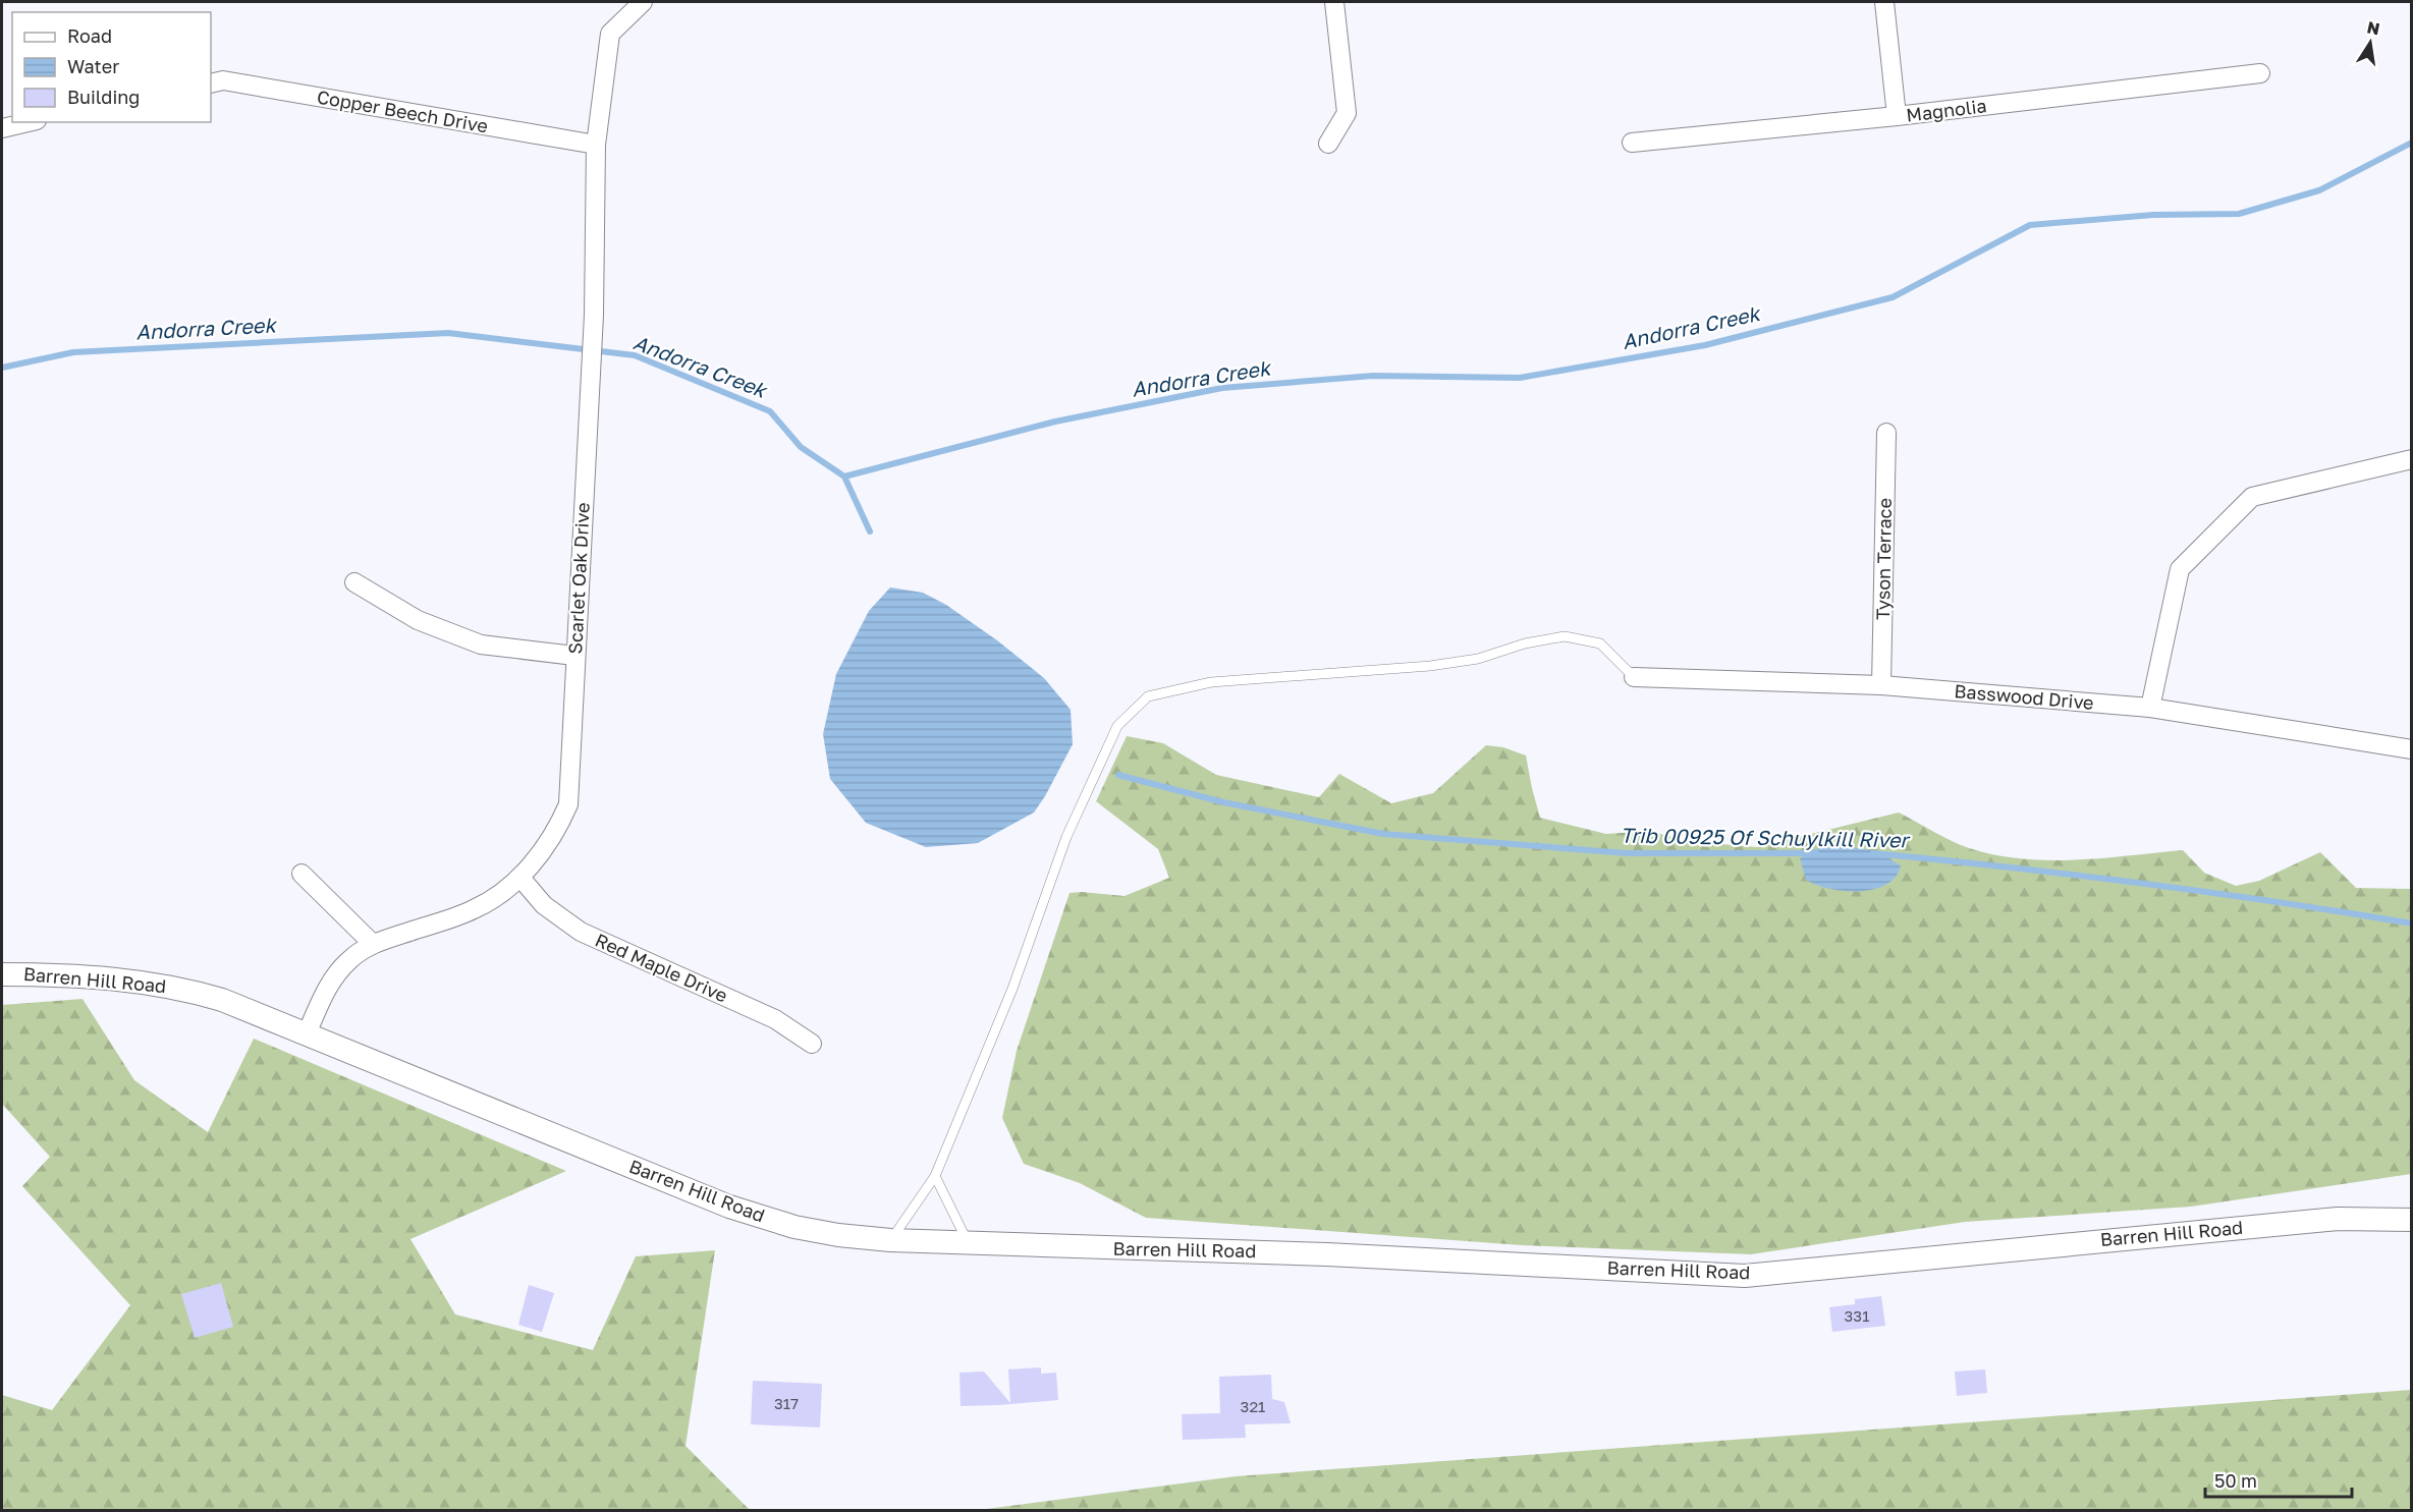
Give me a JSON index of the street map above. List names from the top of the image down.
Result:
{
  "streets": {
    "street": [
      "Magnolia",
      "Copper Beech Drive",
      "Tyson Terrace",
      "Scarlet Oak Drive",
      "Basswood Drive",
      "Red Maple Drive",
      "Barren Hill Road"
    ]
  },
  "crossings": [
    ["Copper Beech Drive", "Scarlet Oak Drive"],
    ["Tyson Terrace", "Basswood Drive"],
    ["Scarlet Oak Drive", "Red Maple Drive"],
    ["Scarlet Oak Drive", "Barren Hill Road"]
  ],
  "water": ["Andorra Creek", "Trib 00925 Of Schuylkill River"],
  "house_numbers": ["331", "317", "321"],
  "legend": ["Road", "Water", "Building"],
  "scale_bar": "50 m",
  "north": "top"
}
